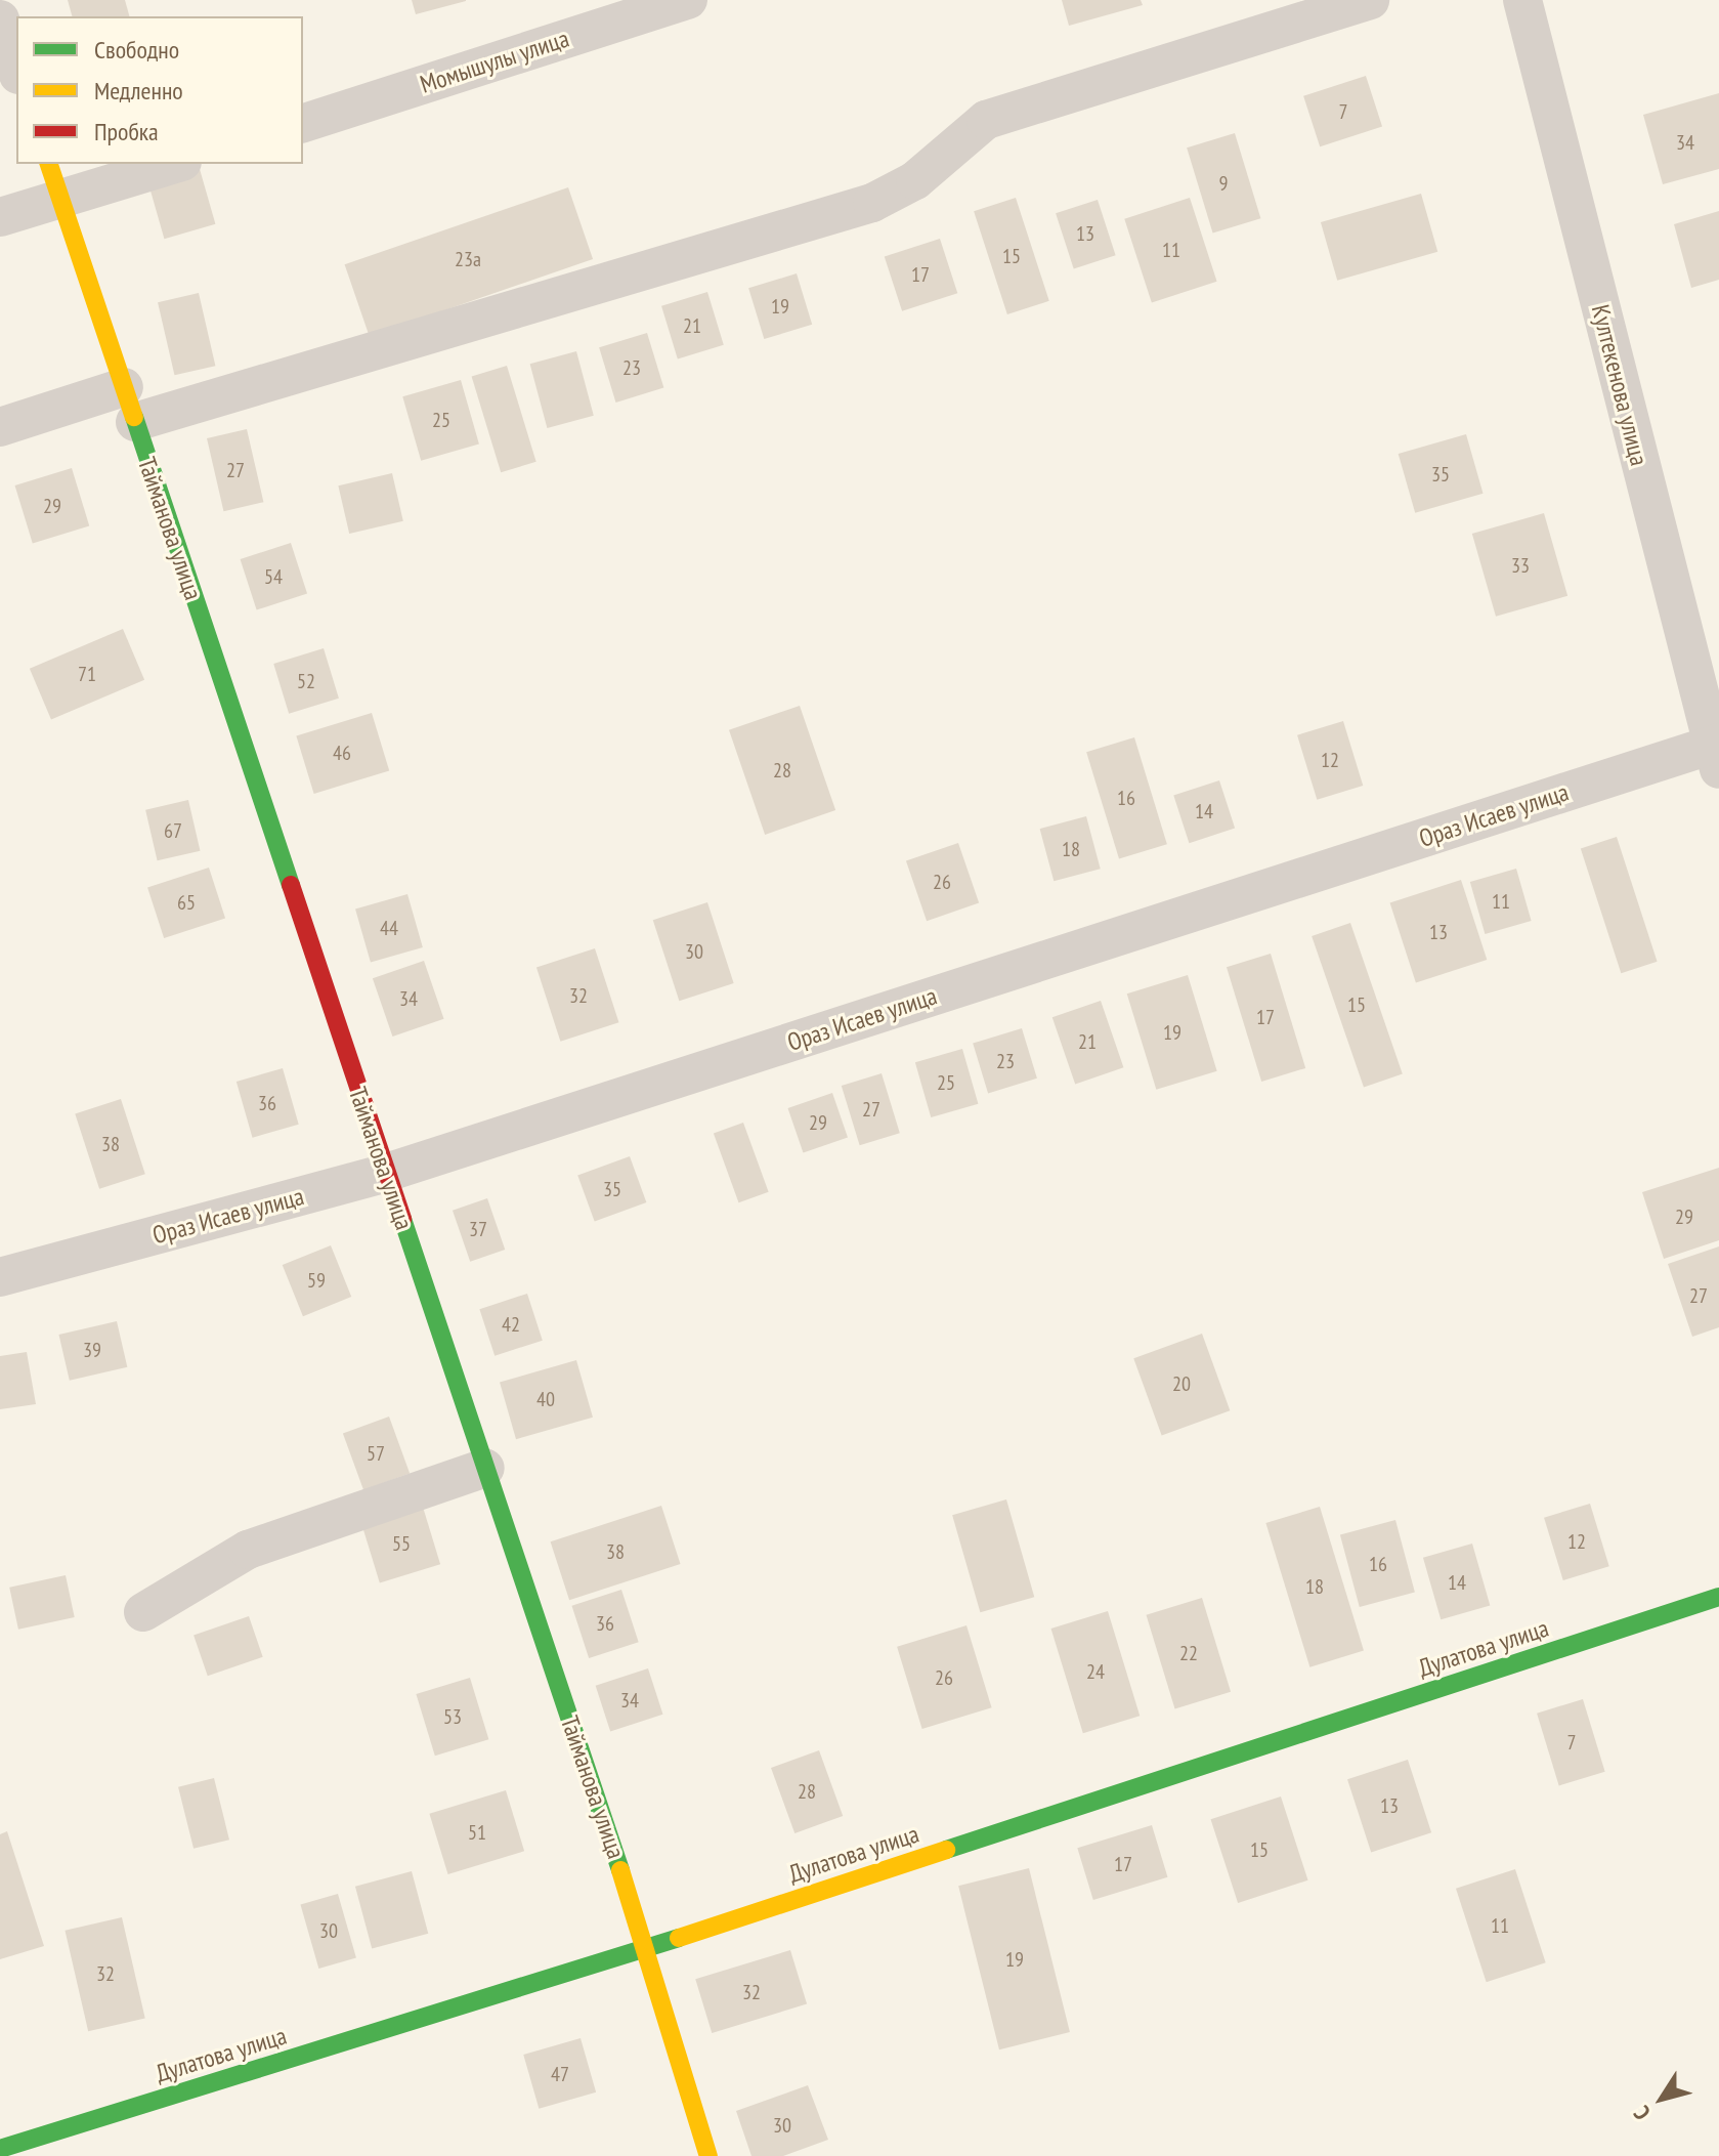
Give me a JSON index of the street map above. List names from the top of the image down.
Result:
{
  "streets": {
    "street": [
      "Момышулы улица",
      "Култекенова улица",
      "Тайманова улица",
      "Ораз Исаев улица",
      "Дулатова улица"
    ]
  },
  "crossings": [
    ["Култекенова улица", "Ораз Исаев улица"],
    ["Тайманова улица", "Ораз Исаев улица"],
    ["Тайманова улица", "Дулатова улица"]
  ],
  "house_numbers": [
    "7",
    "34",
    "9",
    "13",
    "11",
    "15",
    "23а",
    "17",
    "19",
    "21",
    "23",
    "25",
    "27",
    "35",
    "29",
    "33",
    "54",
    "71",
    "52",
    "46",
    "12",
    "28",
    "16",
    "14",
    "67",
    "18",
    "26",
    "11",
    "65",
    "44",
    "13",
    "30",
    "32",
    "34",
    "15",
    "17",
    "19",
    "21",
    "23",
    "25",
    "36",
    "27",
    "29",
    "38",
    "35",
    "29",
    "37",
    "59",
    "27",
    "42",
    "39",
    "20",
    "40",
    "57",
    "12",
    "55",
    "38",
    "16",
    "14",
    "18",
    "36",
    "22",
    "24",
    "26",
    "34",
    "53",
    "7",
    "28",
    "13",
    "51",
    "15",
    "17",
    "11",
    "30",
    "19",
    "32",
    "32",
    "47",
    "30"
  ],
  "legend": ["Свободно", "Медленно", "Пробка"],
  "north": "bottom left"
}
